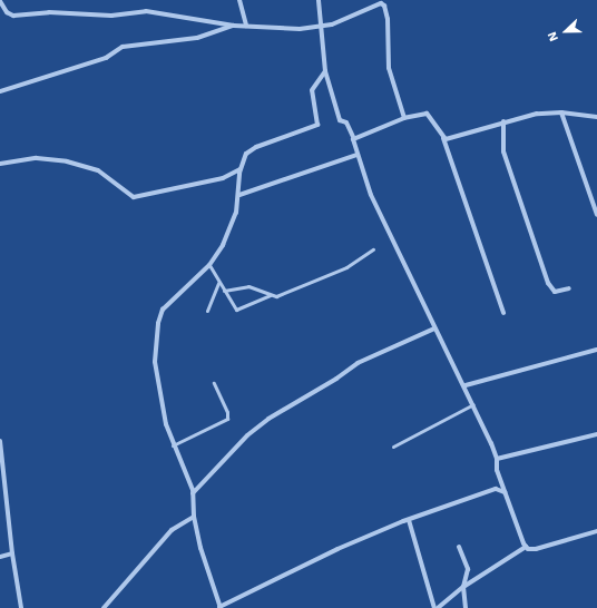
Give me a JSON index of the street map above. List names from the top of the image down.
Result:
{
  "north": "left"
}
